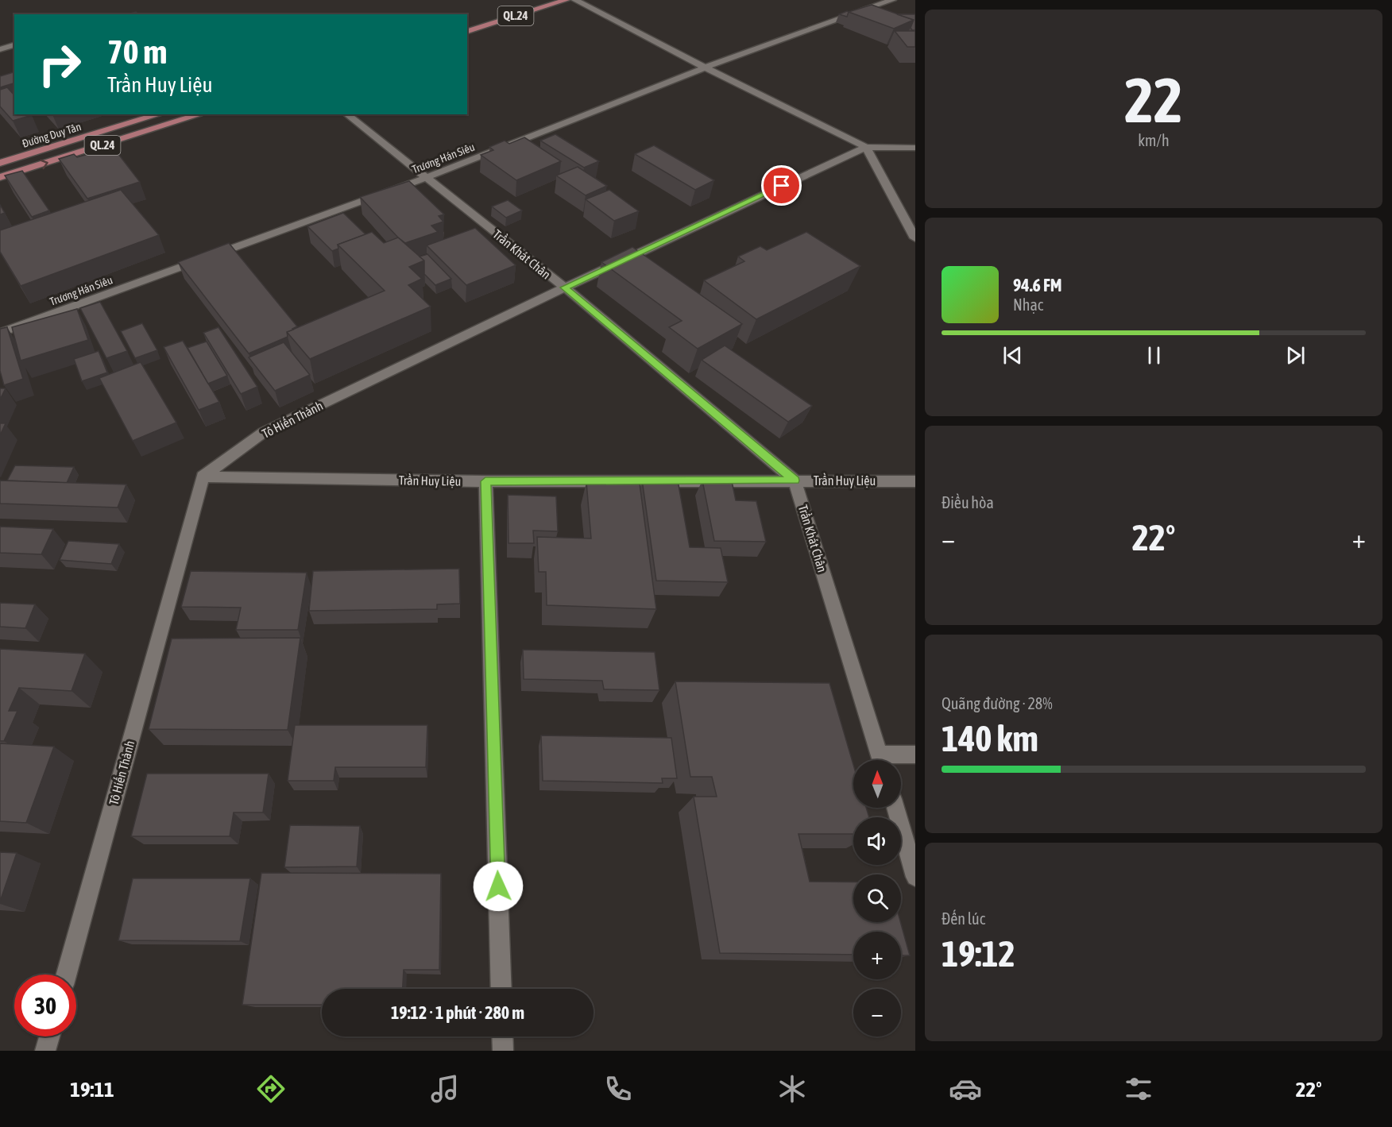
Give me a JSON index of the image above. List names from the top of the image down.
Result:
{
  "streets": {
    "main road": ["QL.24", "Đường Duy Tân"],
    "street": [
      "Trương Hán Siêu",
      "Trần Khát Chân",
      "Tô Hiến Thành",
      "Trần Huy Liệu"
    ]
  },
  "crossings": [
    ["Trương Hán Siêu", "Trần Khát Chân"],
    ["Trần Khát Chân", "Tô Hiến Thành"],
    ["Trần Khát Chân", "Trần Huy Liệu"],
    ["Tô Hiến Thành", "Trần Huy Liệu"]
  ],
  "north": "top",
  "page": {
    "tile": [
      ["22", "km/h"],
      "Điều hòa",
      ["Quãng đường · 28%", "140 km"],
      ["Đến lúc", "19:12"]
    ],
    "turn": ["70 m", "Trần Huy Liệu"],
    "song": ["94.6 FM", "Nhạc"],
    "heat": ["−", "22°", "+"],
    "map_buttons": ["+", "−"],
    "limit": "30",
    "trip": "19:12 · 1 phút · 280 m",
    "tabs": ["19:11", "22°"]
  }
}
